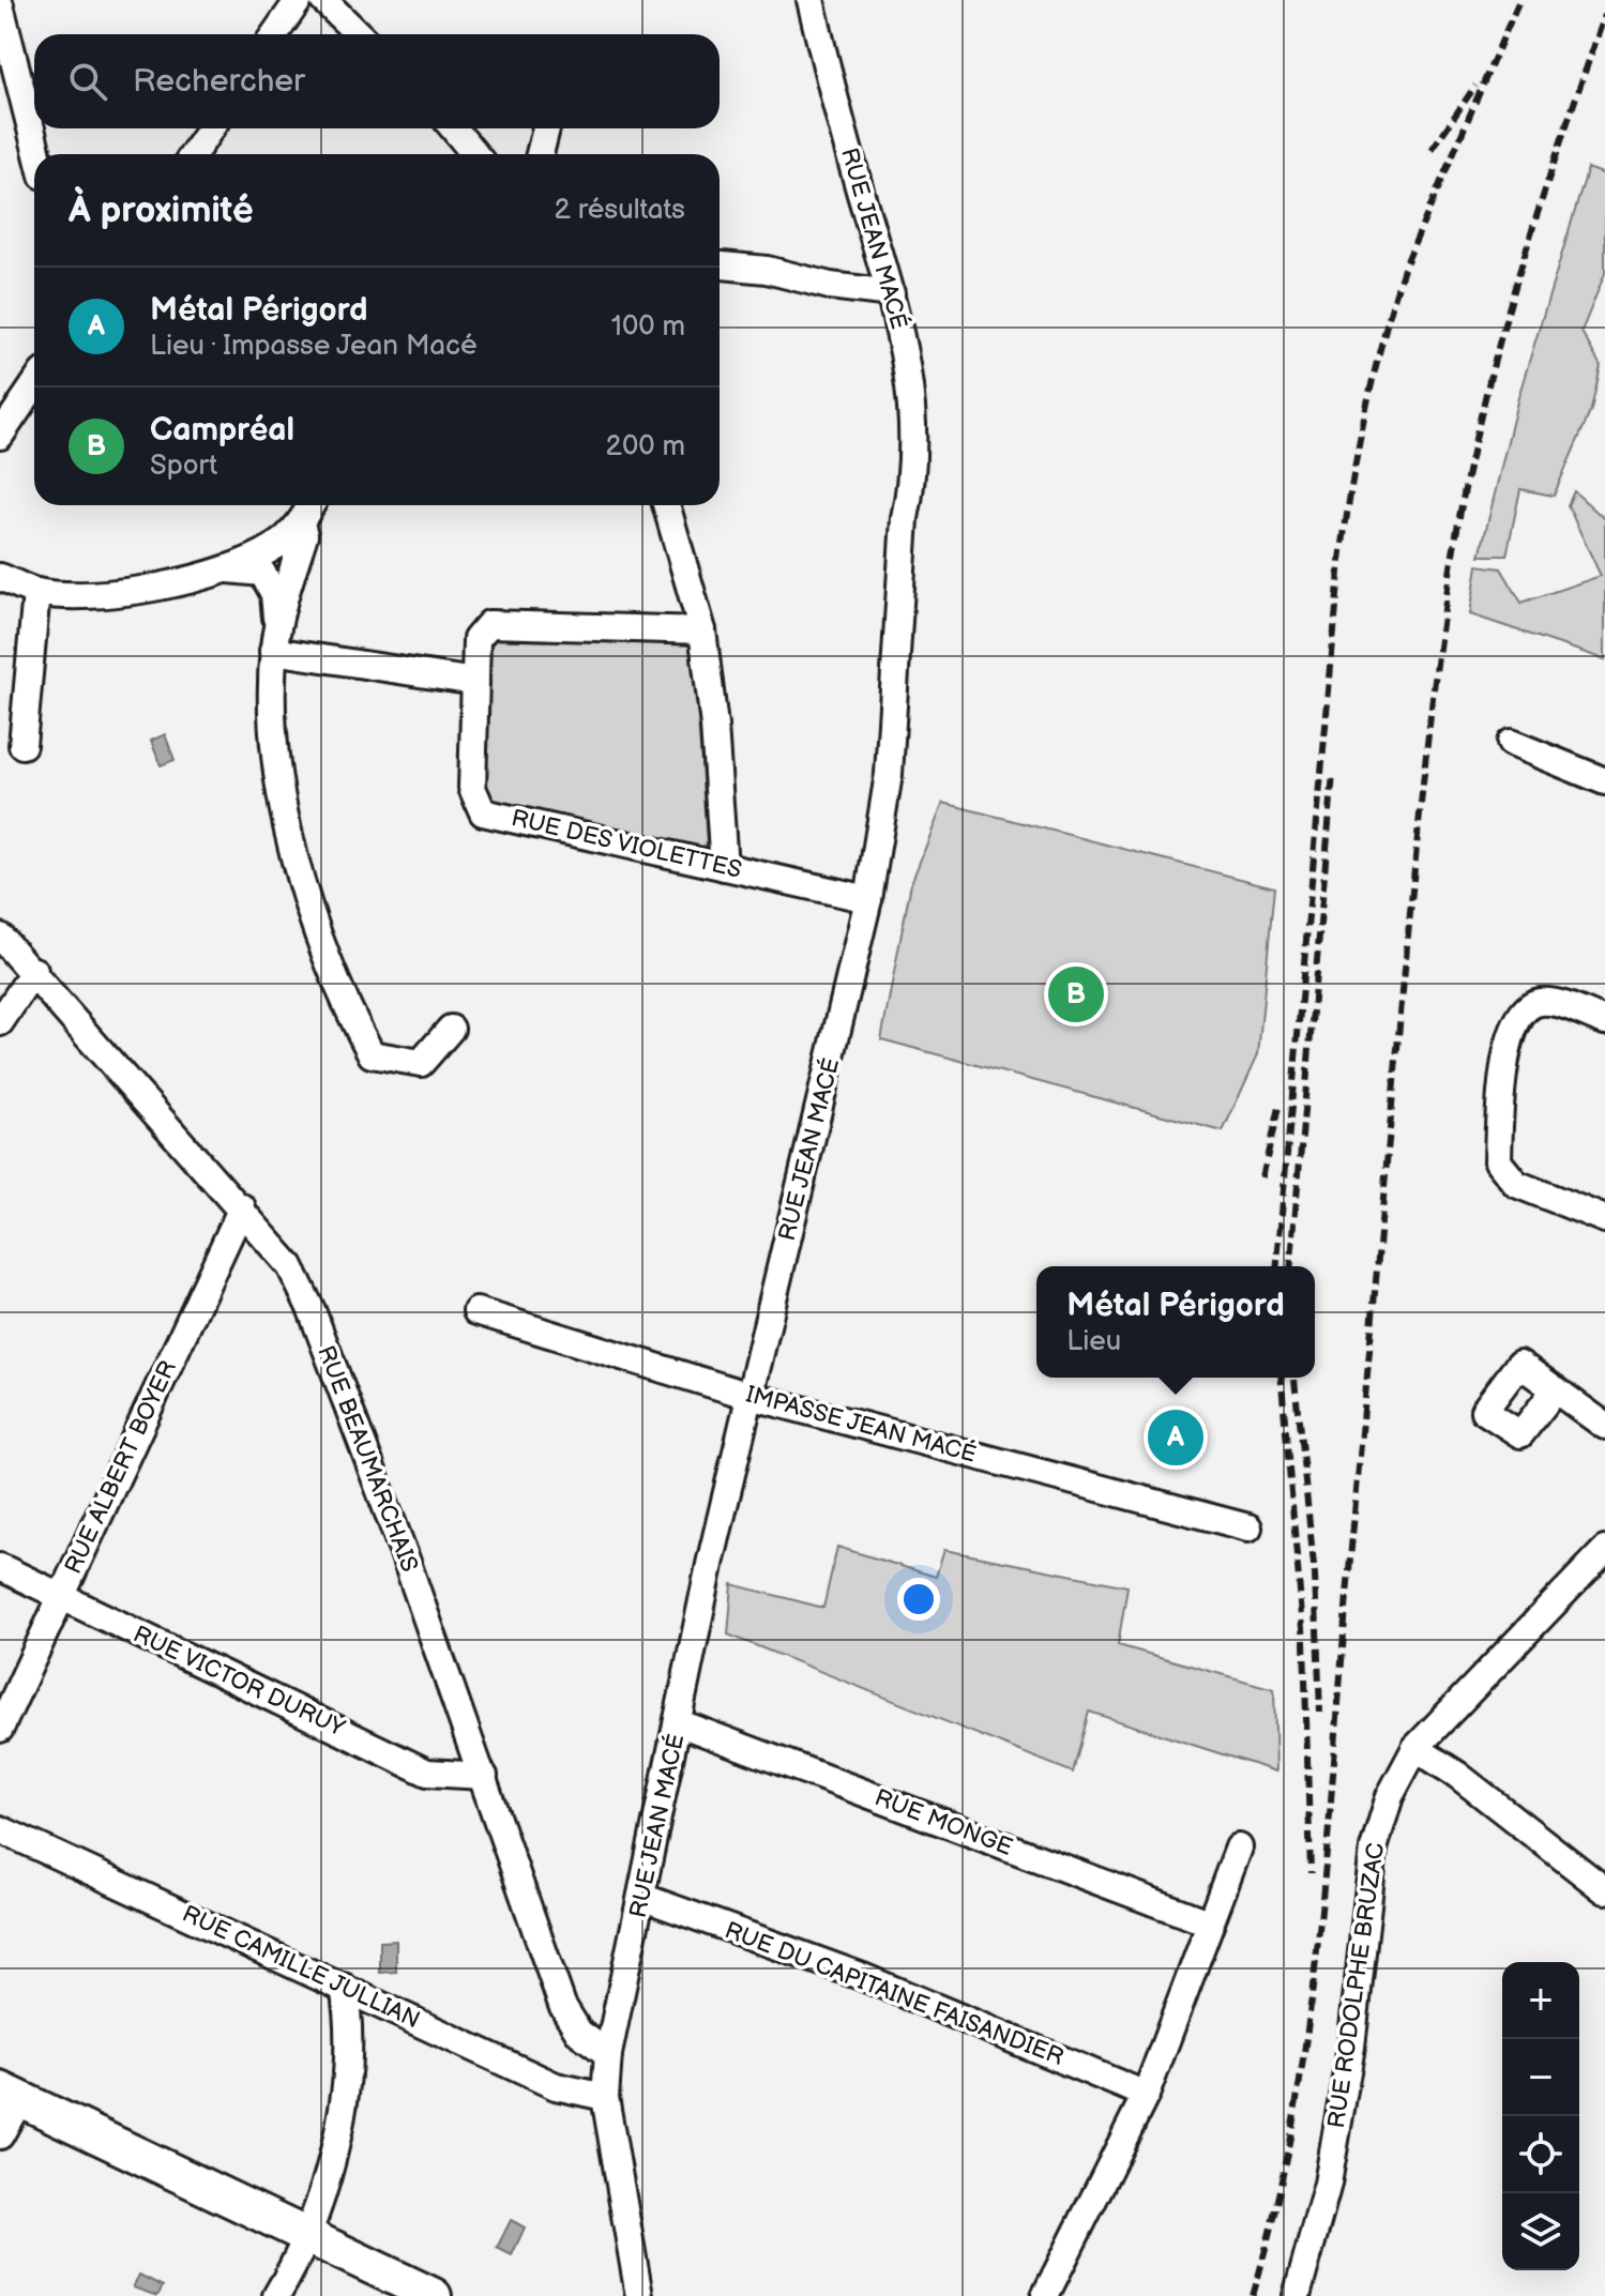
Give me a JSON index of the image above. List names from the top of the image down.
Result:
{
  "streets": {
    "street": [
      "RUE JEAN MACÉ",
      "RUE DES VIOLETTES",
      "IMPASSE JEAN MACÉ",
      "RUE BEAUMARCHAIS",
      "RUE ALBERT BOYER",
      "RUE VICTOR DURUY",
      "RUE MONGE",
      "RUE CAMILLE JULLIAN",
      "RUE RODOLPHE BRUZAC",
      "RUE DU CAPITAINE FAISANDIER"
    ]
  },
  "crossings": [
    ["RUE JEAN MACÉ", "RUE DES VIOLETTES"],
    ["RUE JEAN MACÉ", "IMPASSE JEAN MACÉ"],
    ["RUE JEAN MACÉ", "RUE BEAUMARCHAIS"],
    ["RUE JEAN MACÉ", "RUE MONGE"],
    ["RUE JEAN MACÉ", "RUE CAMILLE JULLIAN"],
    ["RUE JEAN MACÉ", "RUE DU CAPITAINE FAISANDIER"],
    ["RUE BEAUMARCHAIS", "RUE ALBERT BOYER"],
    ["RUE BEAUMARCHAIS", "RUE VICTOR DURUY"],
    ["RUE ALBERT BOYER", "RUE VICTOR DURUY"]
  ],
  "page": {
    "search": "Rechercher",
    "heading": ["À proximité", "2 résultats"],
    "list": [
      {
        "mark": "A",
        "name": "Métal Périgord",
        "note": "Lieu · Impasse Jean Macé",
        "value": "100 m"
      },
      {
        "mark": "B",
        "name": "Campréal",
        "note": "Sport",
        "value": "200 m"
      }
    ],
    "pins": ["B", "A"],
    "popup": ["Métal Périgord", "Lieu"],
    "map_buttons": ["+", "−"]
  }
}
